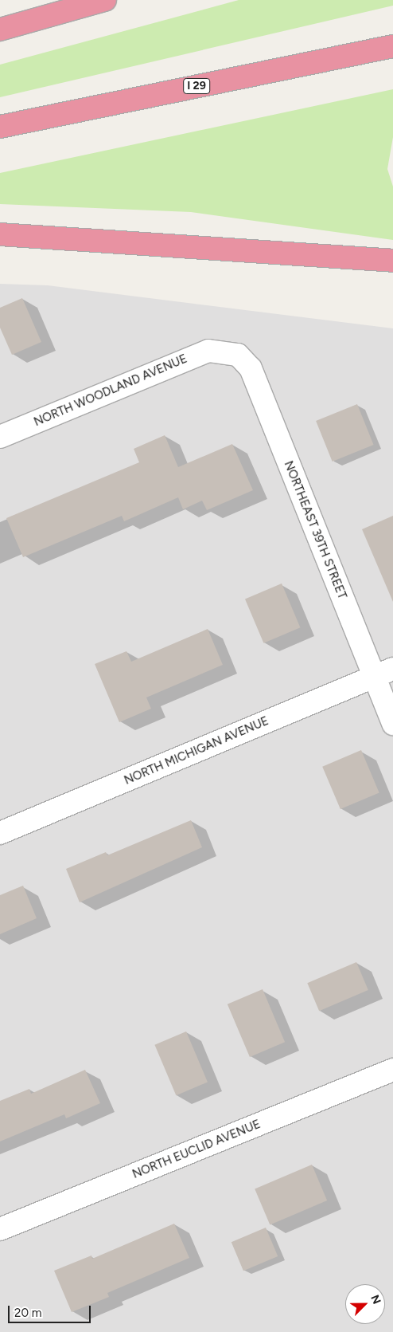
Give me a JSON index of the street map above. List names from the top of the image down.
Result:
{
  "streets": {
    "highway": ["I 29"],
    "street": [
      "NORTH WOODLAND AVENUE",
      "NORTHEAST 39TH STREET",
      "NORTH MICHIGAN AVENUE",
      "NORTH EUCLID AVENUE"
    ]
  },
  "crossings": [
    ["NORTH WOODLAND AVENUE", "NORTHEAST 39TH STREET"],
    ["NORTHEAST 39TH STREET", "NORTH MICHIGAN AVENUE"]
  ],
  "scale_bar": "20 m",
  "north": "top right"
}
